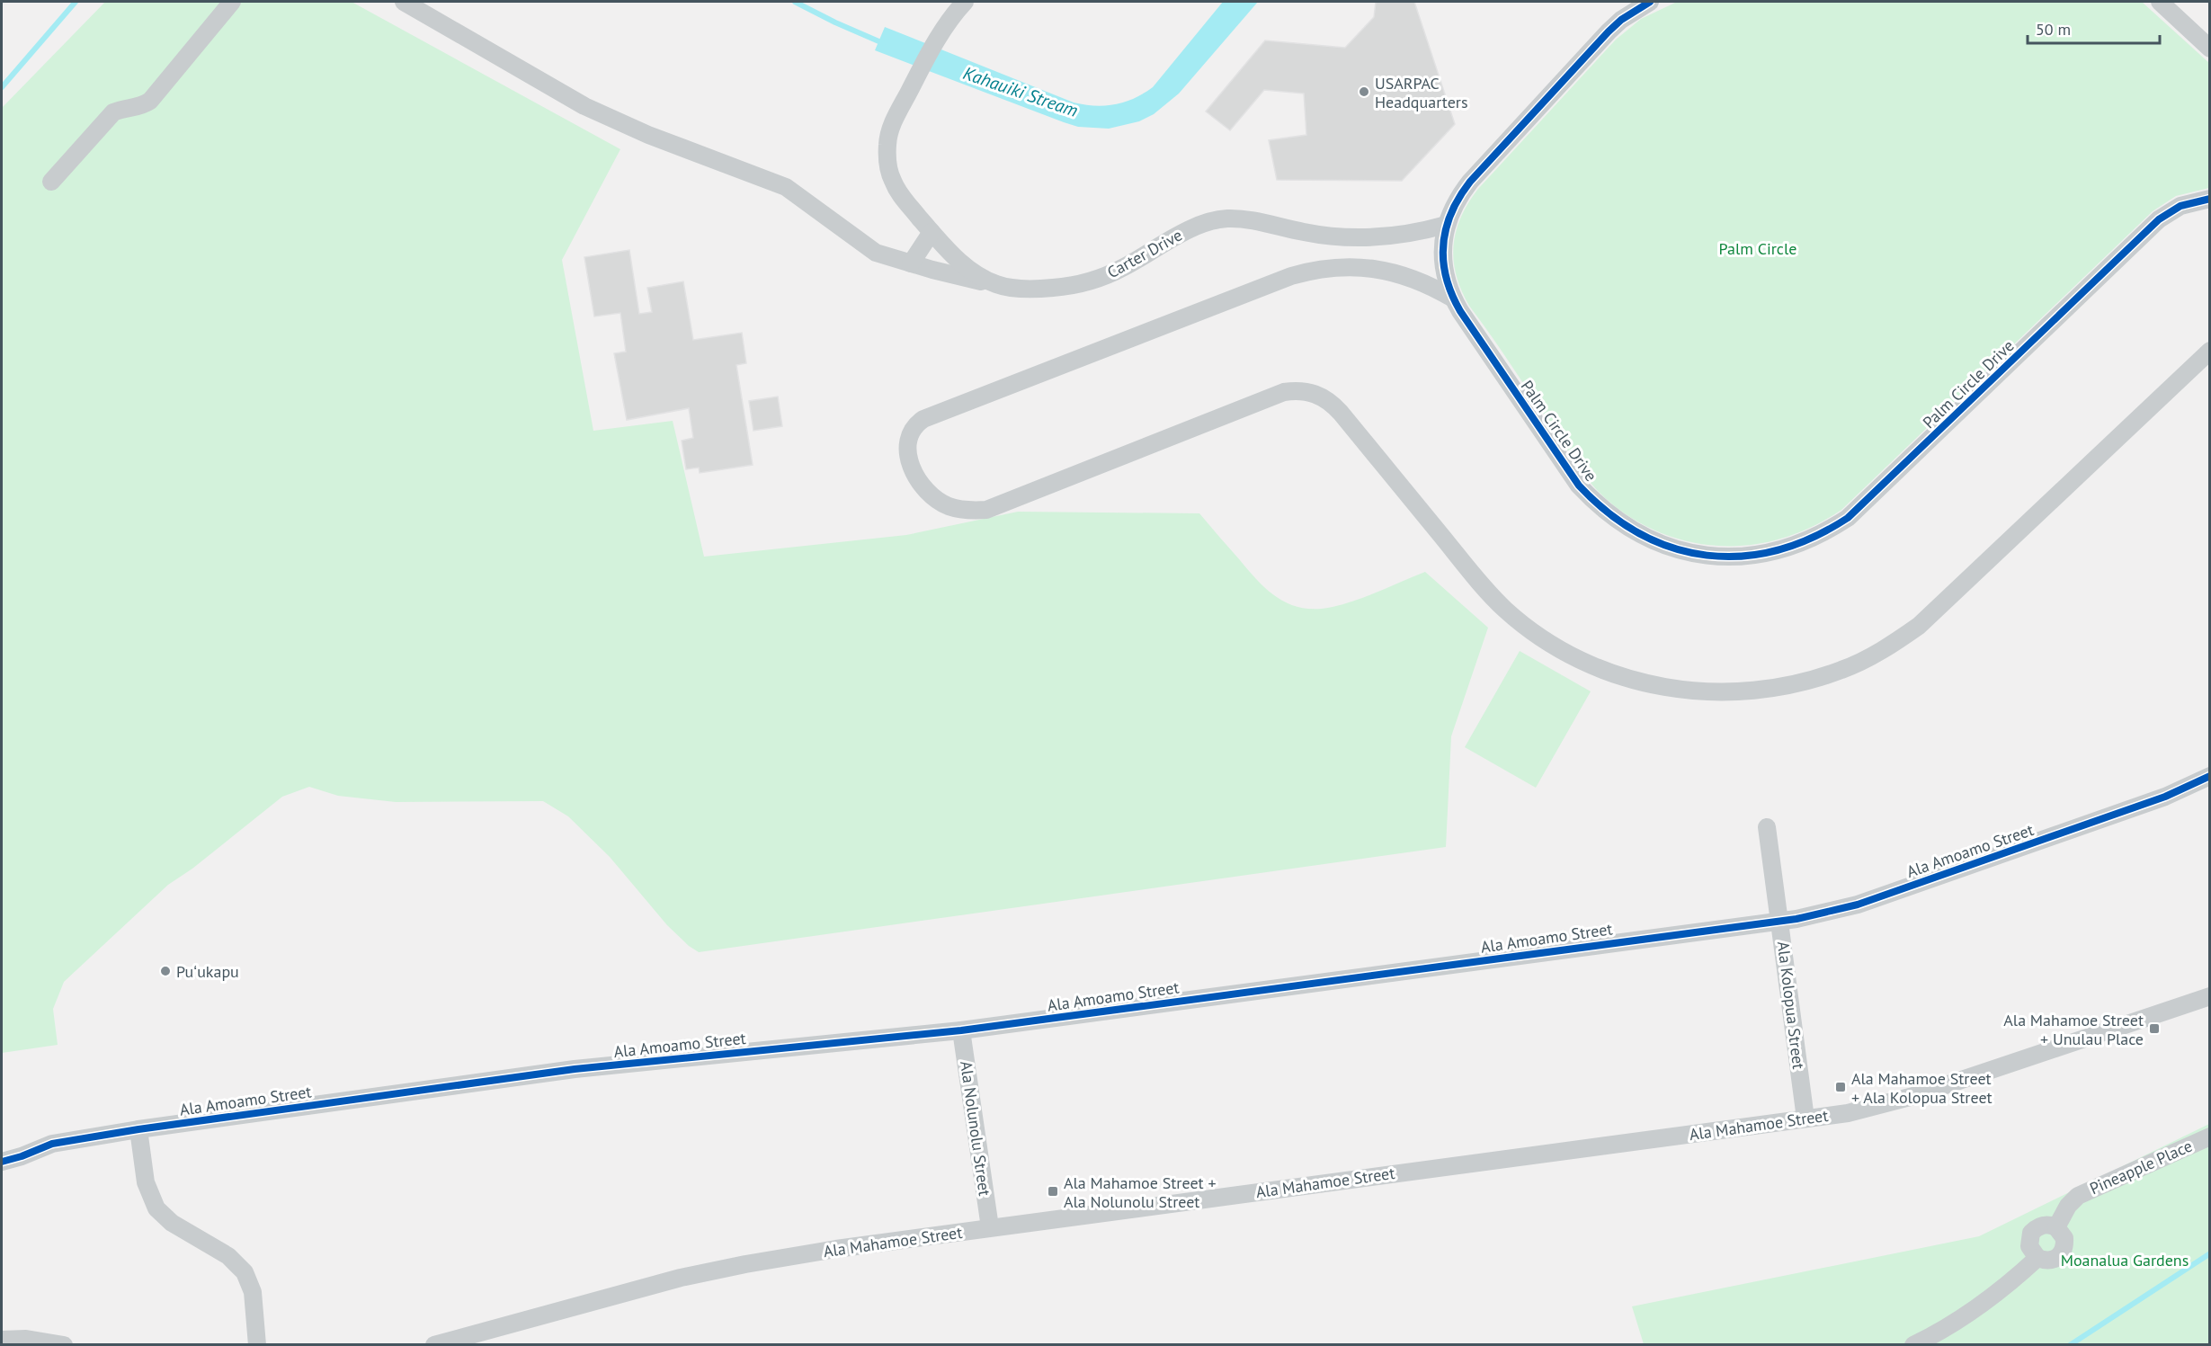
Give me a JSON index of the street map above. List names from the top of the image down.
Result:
{
  "streets": {
    "street": [
      "Carter Drive",
      "Palm Circle Drive",
      "Ala Amoamo Street",
      "Ala Kolopua Street",
      "Ala Mahamoe Street",
      "Ala Nolunolu Street",
      "Pineapple Place"
    ]
  },
  "crossings": [
    ["Carter Drive", "Palm Circle Drive"],
    ["Ala Amoamo Street", "Ala Kolopua Street"],
    ["Ala Amoamo Street", "Ala Nolunolu Street"],
    ["Ala Kolopua Street", "Ala Mahamoe Street"],
    ["Ala Mahamoe Street", "Ala Nolunolu Street"]
  ],
  "water": ["Kahauiki Stream"],
  "parks": ["Palm Circle", "Moanalua Gardens"],
  "places": {
    "other": ["USARPAC Headquarters", "Puʻukapu"],
    "transit": ["Ala Mahamoe Street + Unulau Place", "Ala Mahamoe Street + Ala Kolopua Street", "Ala Mahamoe Street + Ala Nolunolu Street"]
  },
  "scale_bar": "50 m"
}
